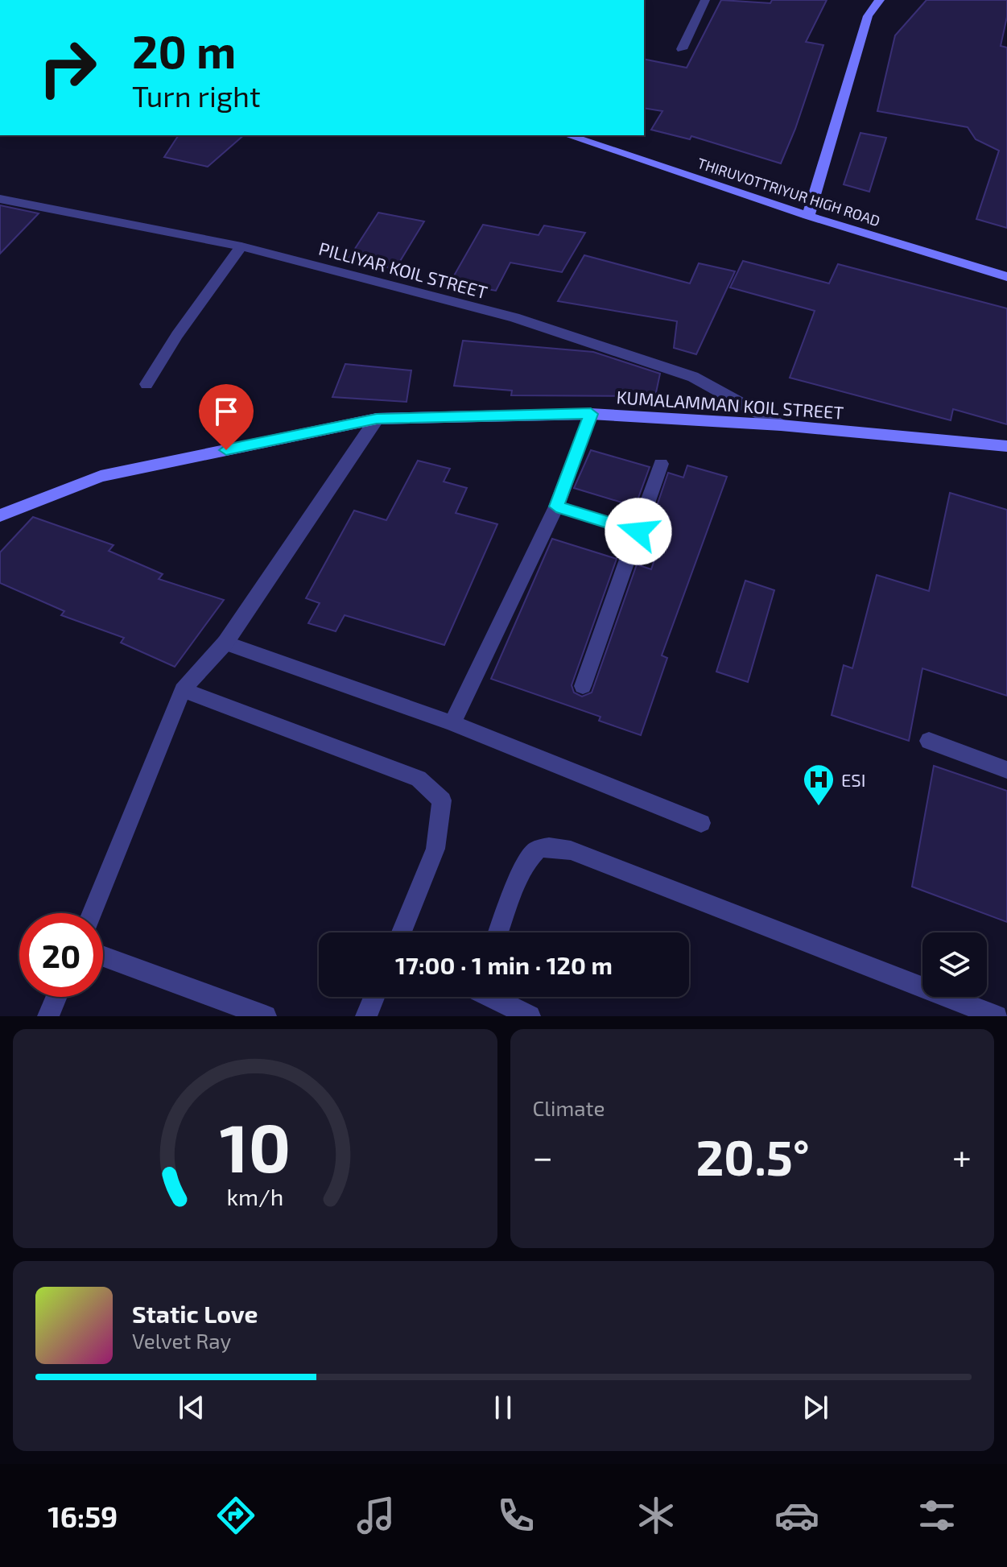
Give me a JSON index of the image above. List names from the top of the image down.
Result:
{
  "streets": {
    "main road": ["THIRUVOTTRIYUR HIGH ROAD", "KUMALAMMAN KOIL STREET"],
    "street": ["PILLIYAR KOIL STREET"]
  },
  "crossings": [
    ["PILLIYAR KOIL STREET", "KUMALAMMAN KOIL STREET"]
  ],
  "places": {
    "hospital": ["ESI"]
  },
  "page": {
    "turn": ["20 m", "Turn right"],
    "limit": "20",
    "trip": "17:00 · 1 min · 120 m",
    "tile": "Climate",
    "heat": ["−", "20.5°", "+"],
    "song": ["Static Love", "Velvet Ray"],
    "tabs": "16:59",
    "gauge": ["10", "km/h"]
  }
}
